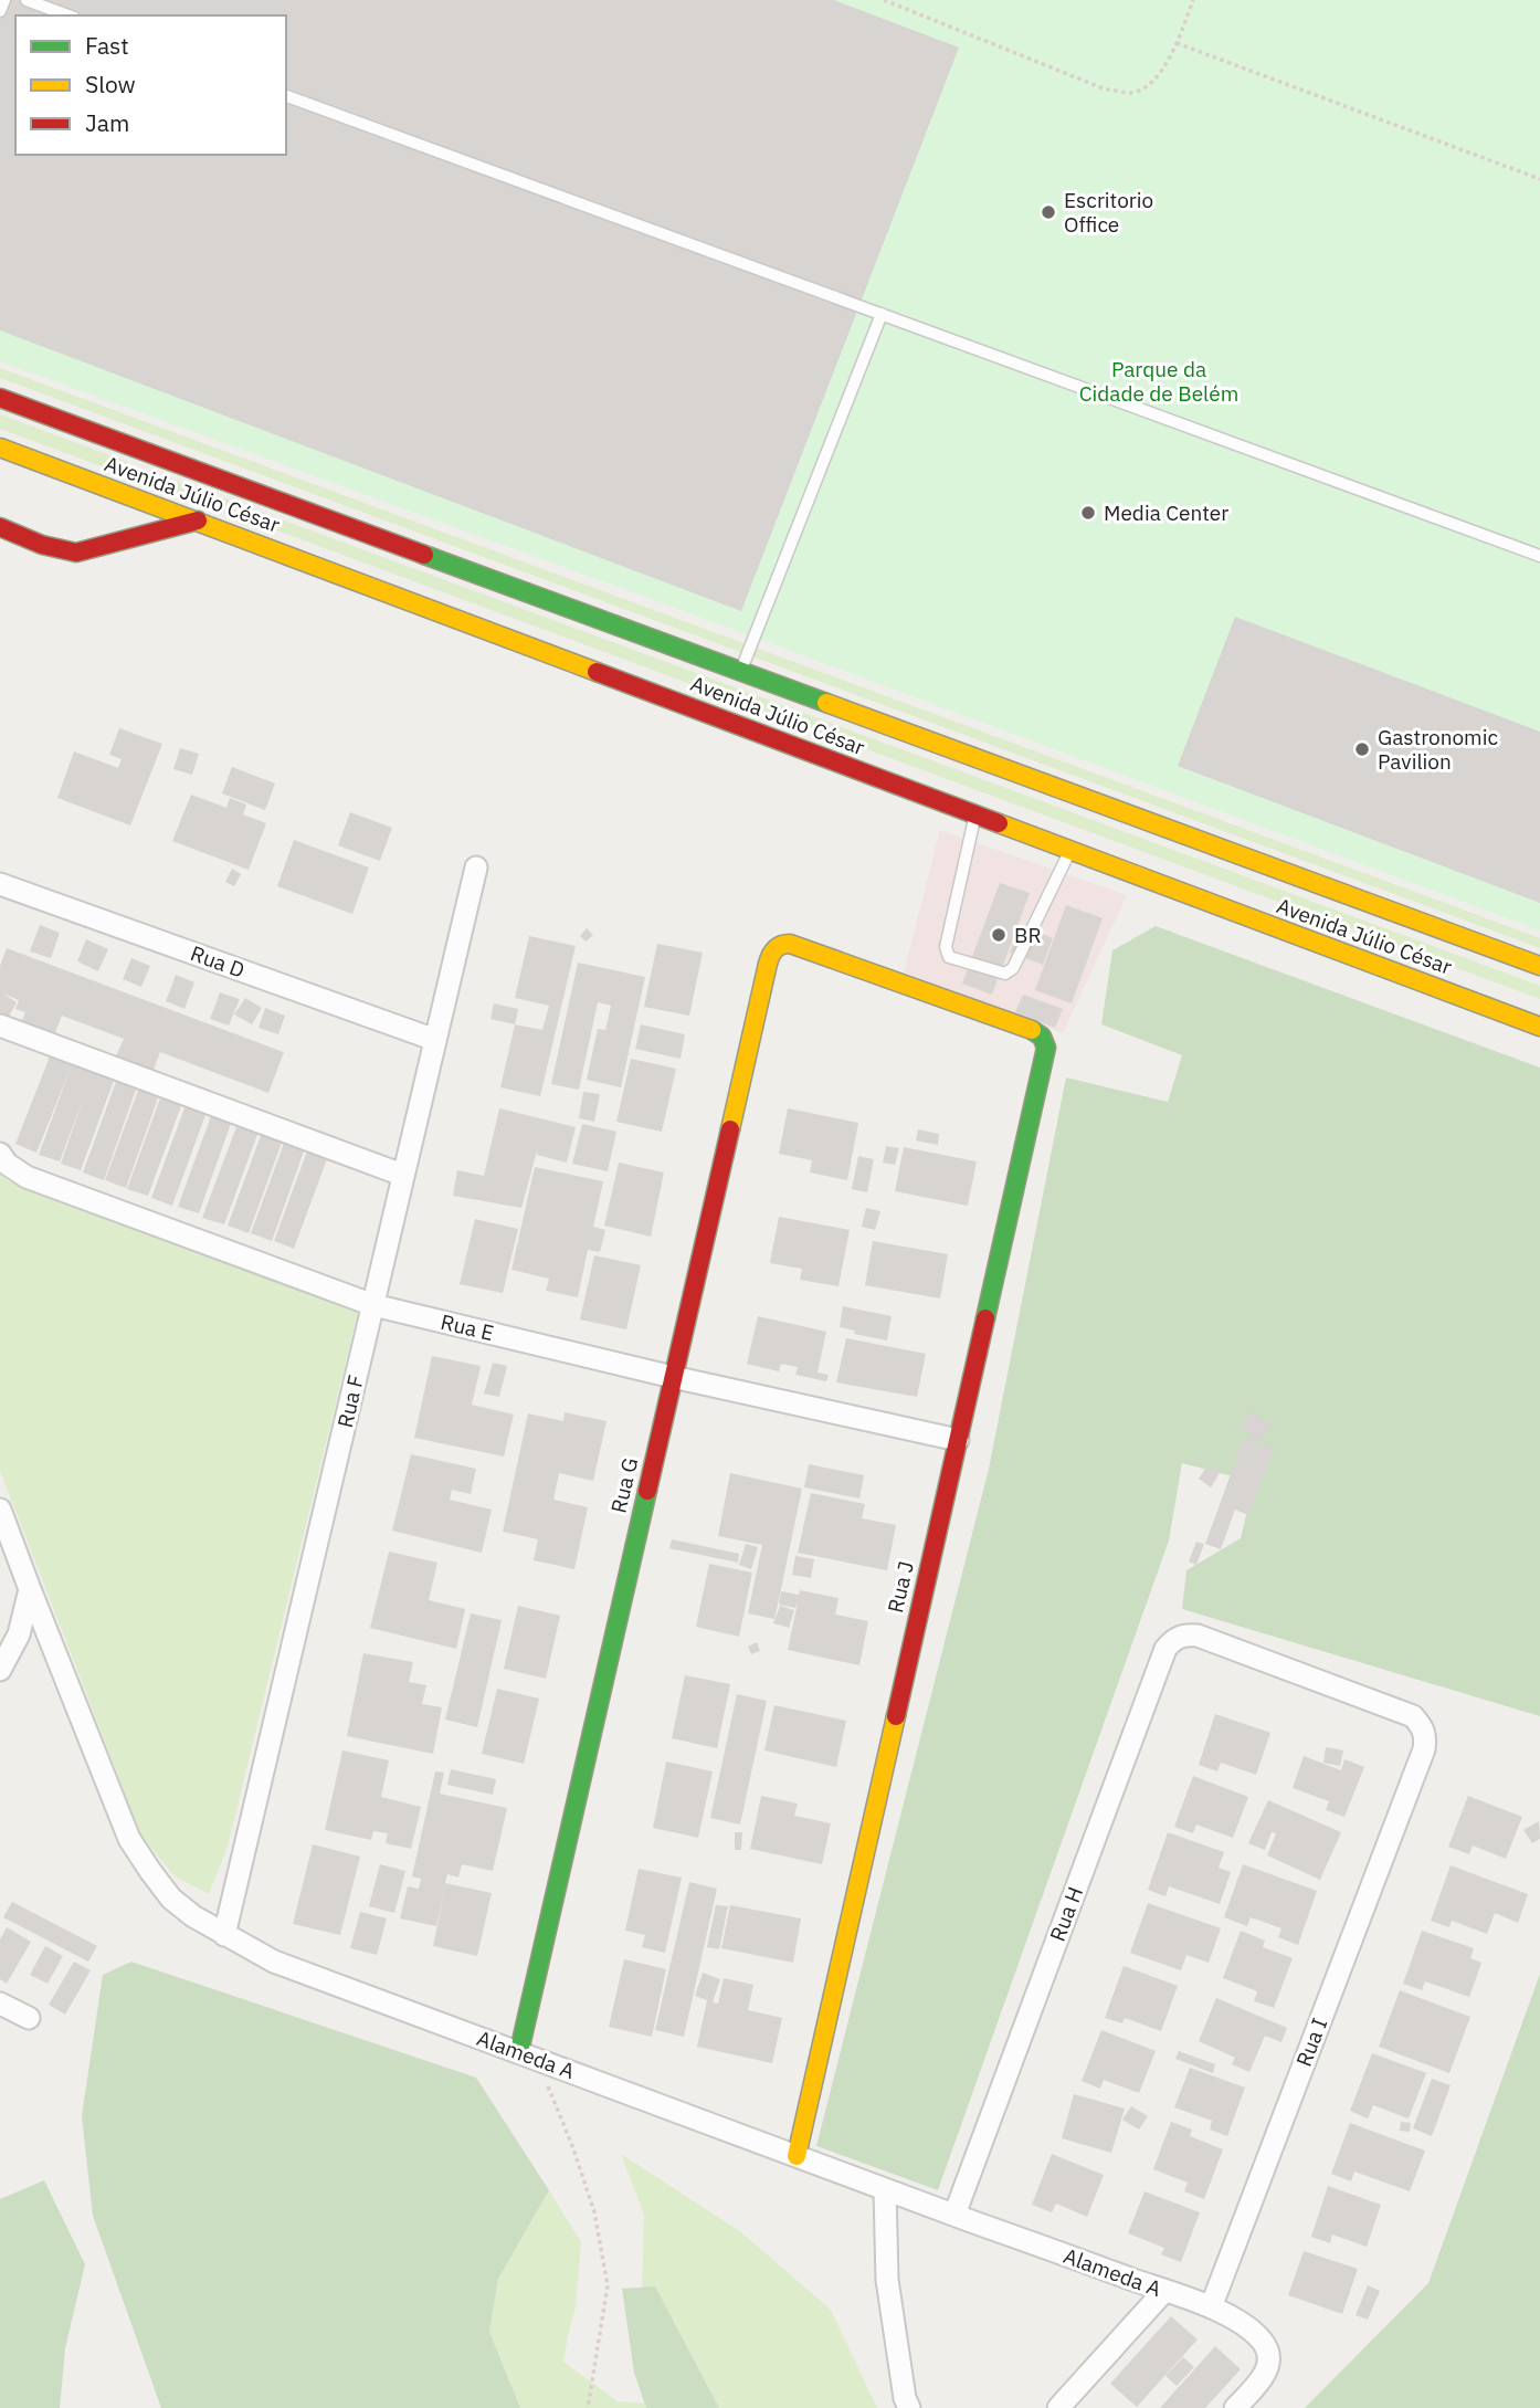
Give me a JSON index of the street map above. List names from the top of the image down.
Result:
{
  "streets": {
    "main road": ["Avenida Júlio César", "Rua G", "Rua J"],
    "street": [
      "Rua D",
      "Rua E",
      "Rua F",
      "Rua H",
      "Rua I",
      "Alameda A"
    ]
  },
  "crossings": [
    ["Rua D", "Rua F"],
    ["Rua E", "Rua F"],
    ["Rua E", "Rua G"],
    ["Rua E", "Rua J"],
    ["Rua F", "Alameda A"],
    ["Rua G", "Rua J"],
    ["Rua G", "Alameda A"],
    ["Rua J", "Alameda A"],
    ["Rua H", "Rua I"],
    ["Rua H", "Alameda A"],
    ["Rua I", "Alameda A"]
  ],
  "parks": ["Parque da Cidade de Belém"],
  "places": [
    "Escritorio Office",
    "Media Center",
    "Gastronomic Pavilion",
    "BR"
  ],
  "legend": ["Fast", "Slow", "Jam"]
}
